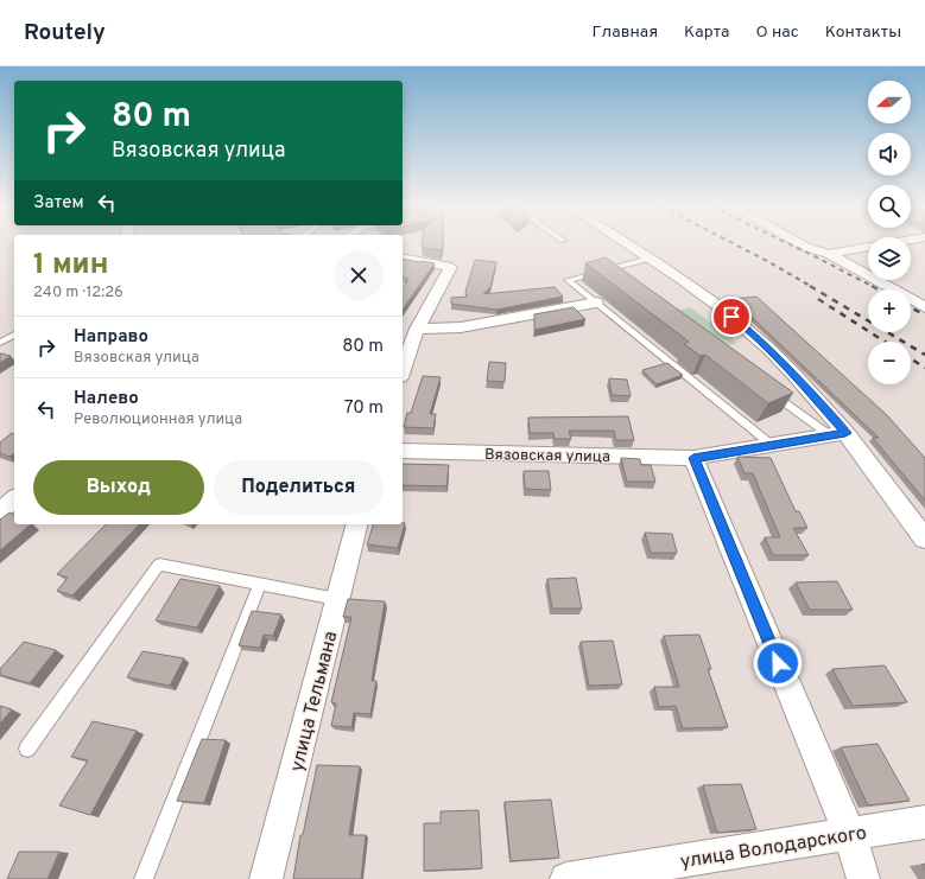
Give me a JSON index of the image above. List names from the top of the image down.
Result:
{
  "streets": {
    "street": ["Вязовская улица", "улица Тельмана", "улица Володарского"]
  },
  "north": "left",
  "page": {
    "header": "Routely",
    "nav": [
      "Главная",
      "Карта",
      "О нас",
      "Контакты"
    ],
    "map_buttons": ["+", "−"],
    "turn": ["80 m", "Вязовская улица"],
    "then": "Затем",
    "heading": ["1 мин", "240 m · 12:26"],
    "list": [
      {
        "name": "Направо",
        "note": "Вязовская улица",
        "value": "80 m"
      },
      {
        "name": "Налево",
        "note": "Революционная улица",
        "value": "70 m"
      }
    ],
    "buttons": ["Выход", "Поделиться"]
  }
}
